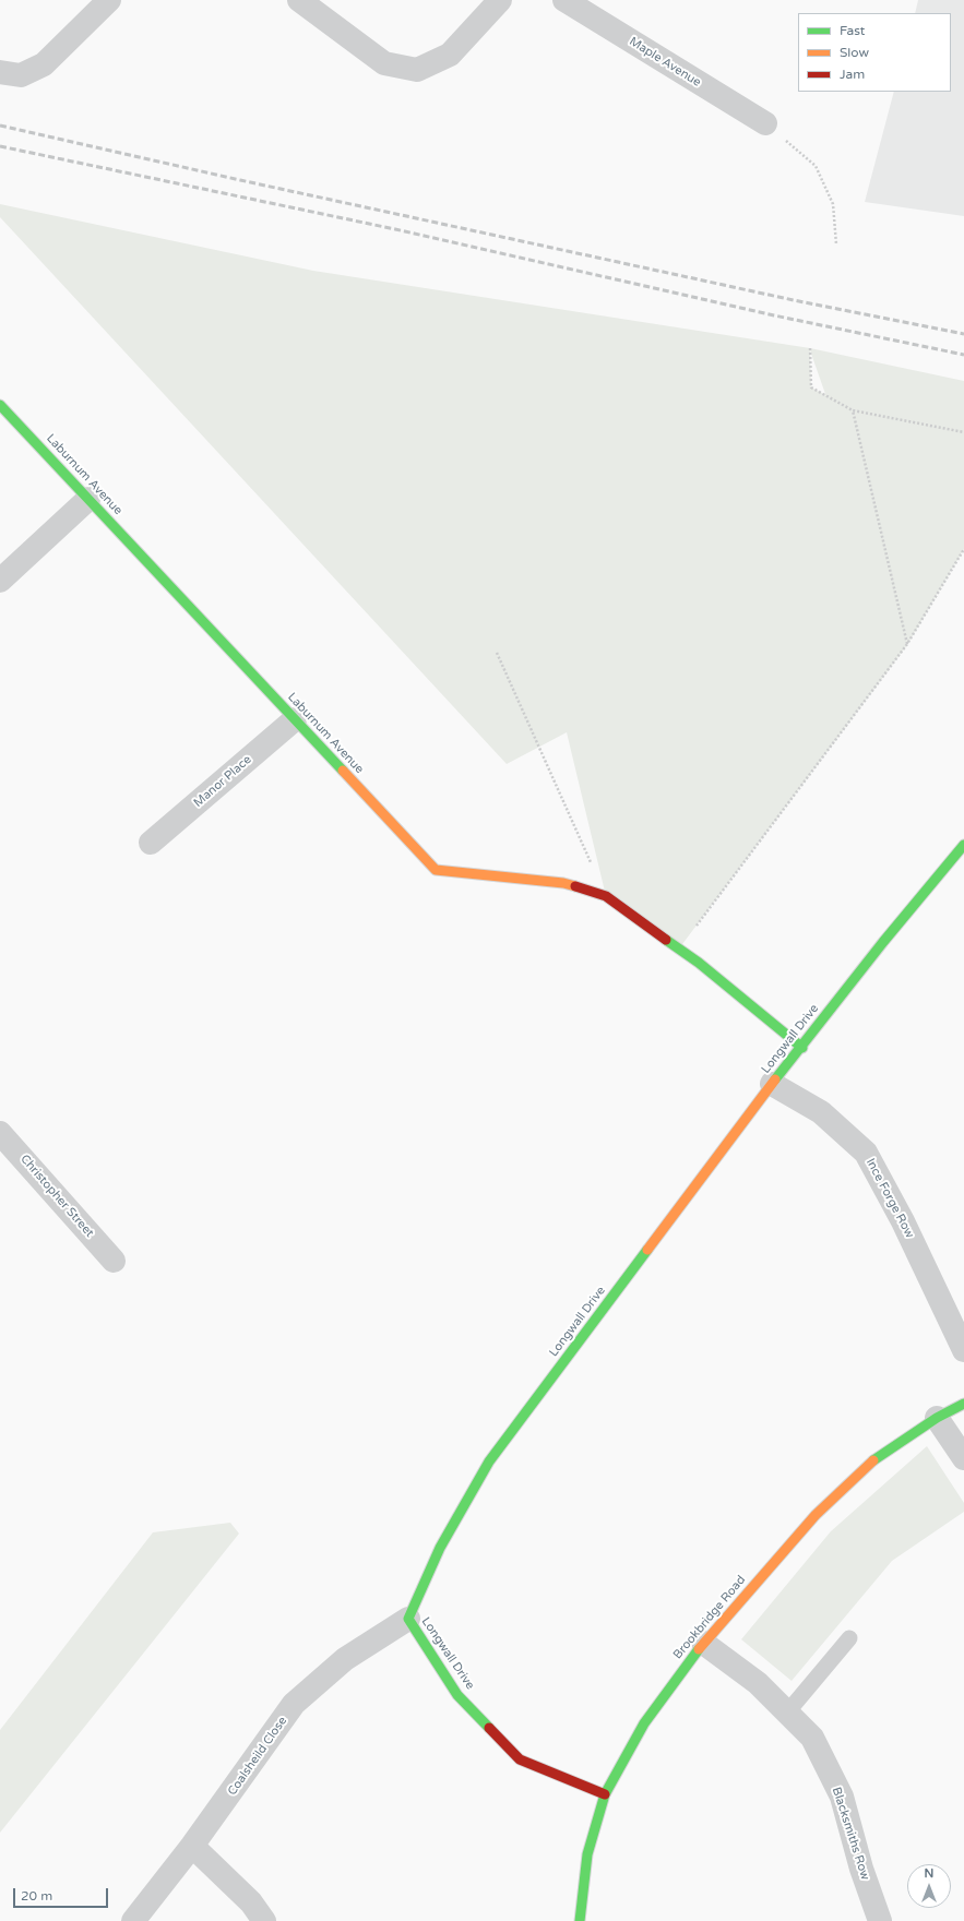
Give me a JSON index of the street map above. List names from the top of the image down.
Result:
{
  "streets": {
    "street": [
      "Maple Avenue",
      "Laburnum Avenue",
      "Manor Place",
      "Longwall Drive",
      "Christopher Street",
      "Ince Forge Row",
      "Brookbridge Road",
      "Coalsheild Close",
      "Blacksmiths Row"
    ]
  },
  "crossings": [
    ["Laburnum Avenue", "Manor Place"],
    ["Laburnum Avenue", "Longwall Drive"],
    ["Longwall Drive", "Ince Forge Row"],
    ["Longwall Drive", "Brookbridge Road"],
    ["Longwall Drive", "Coalsheild Close"],
    ["Brookbridge Road", "Blacksmiths Row"]
  ],
  "legend": ["Fast", "Slow", "Jam"],
  "scale_bar": "20 m",
  "north": "top"
}
